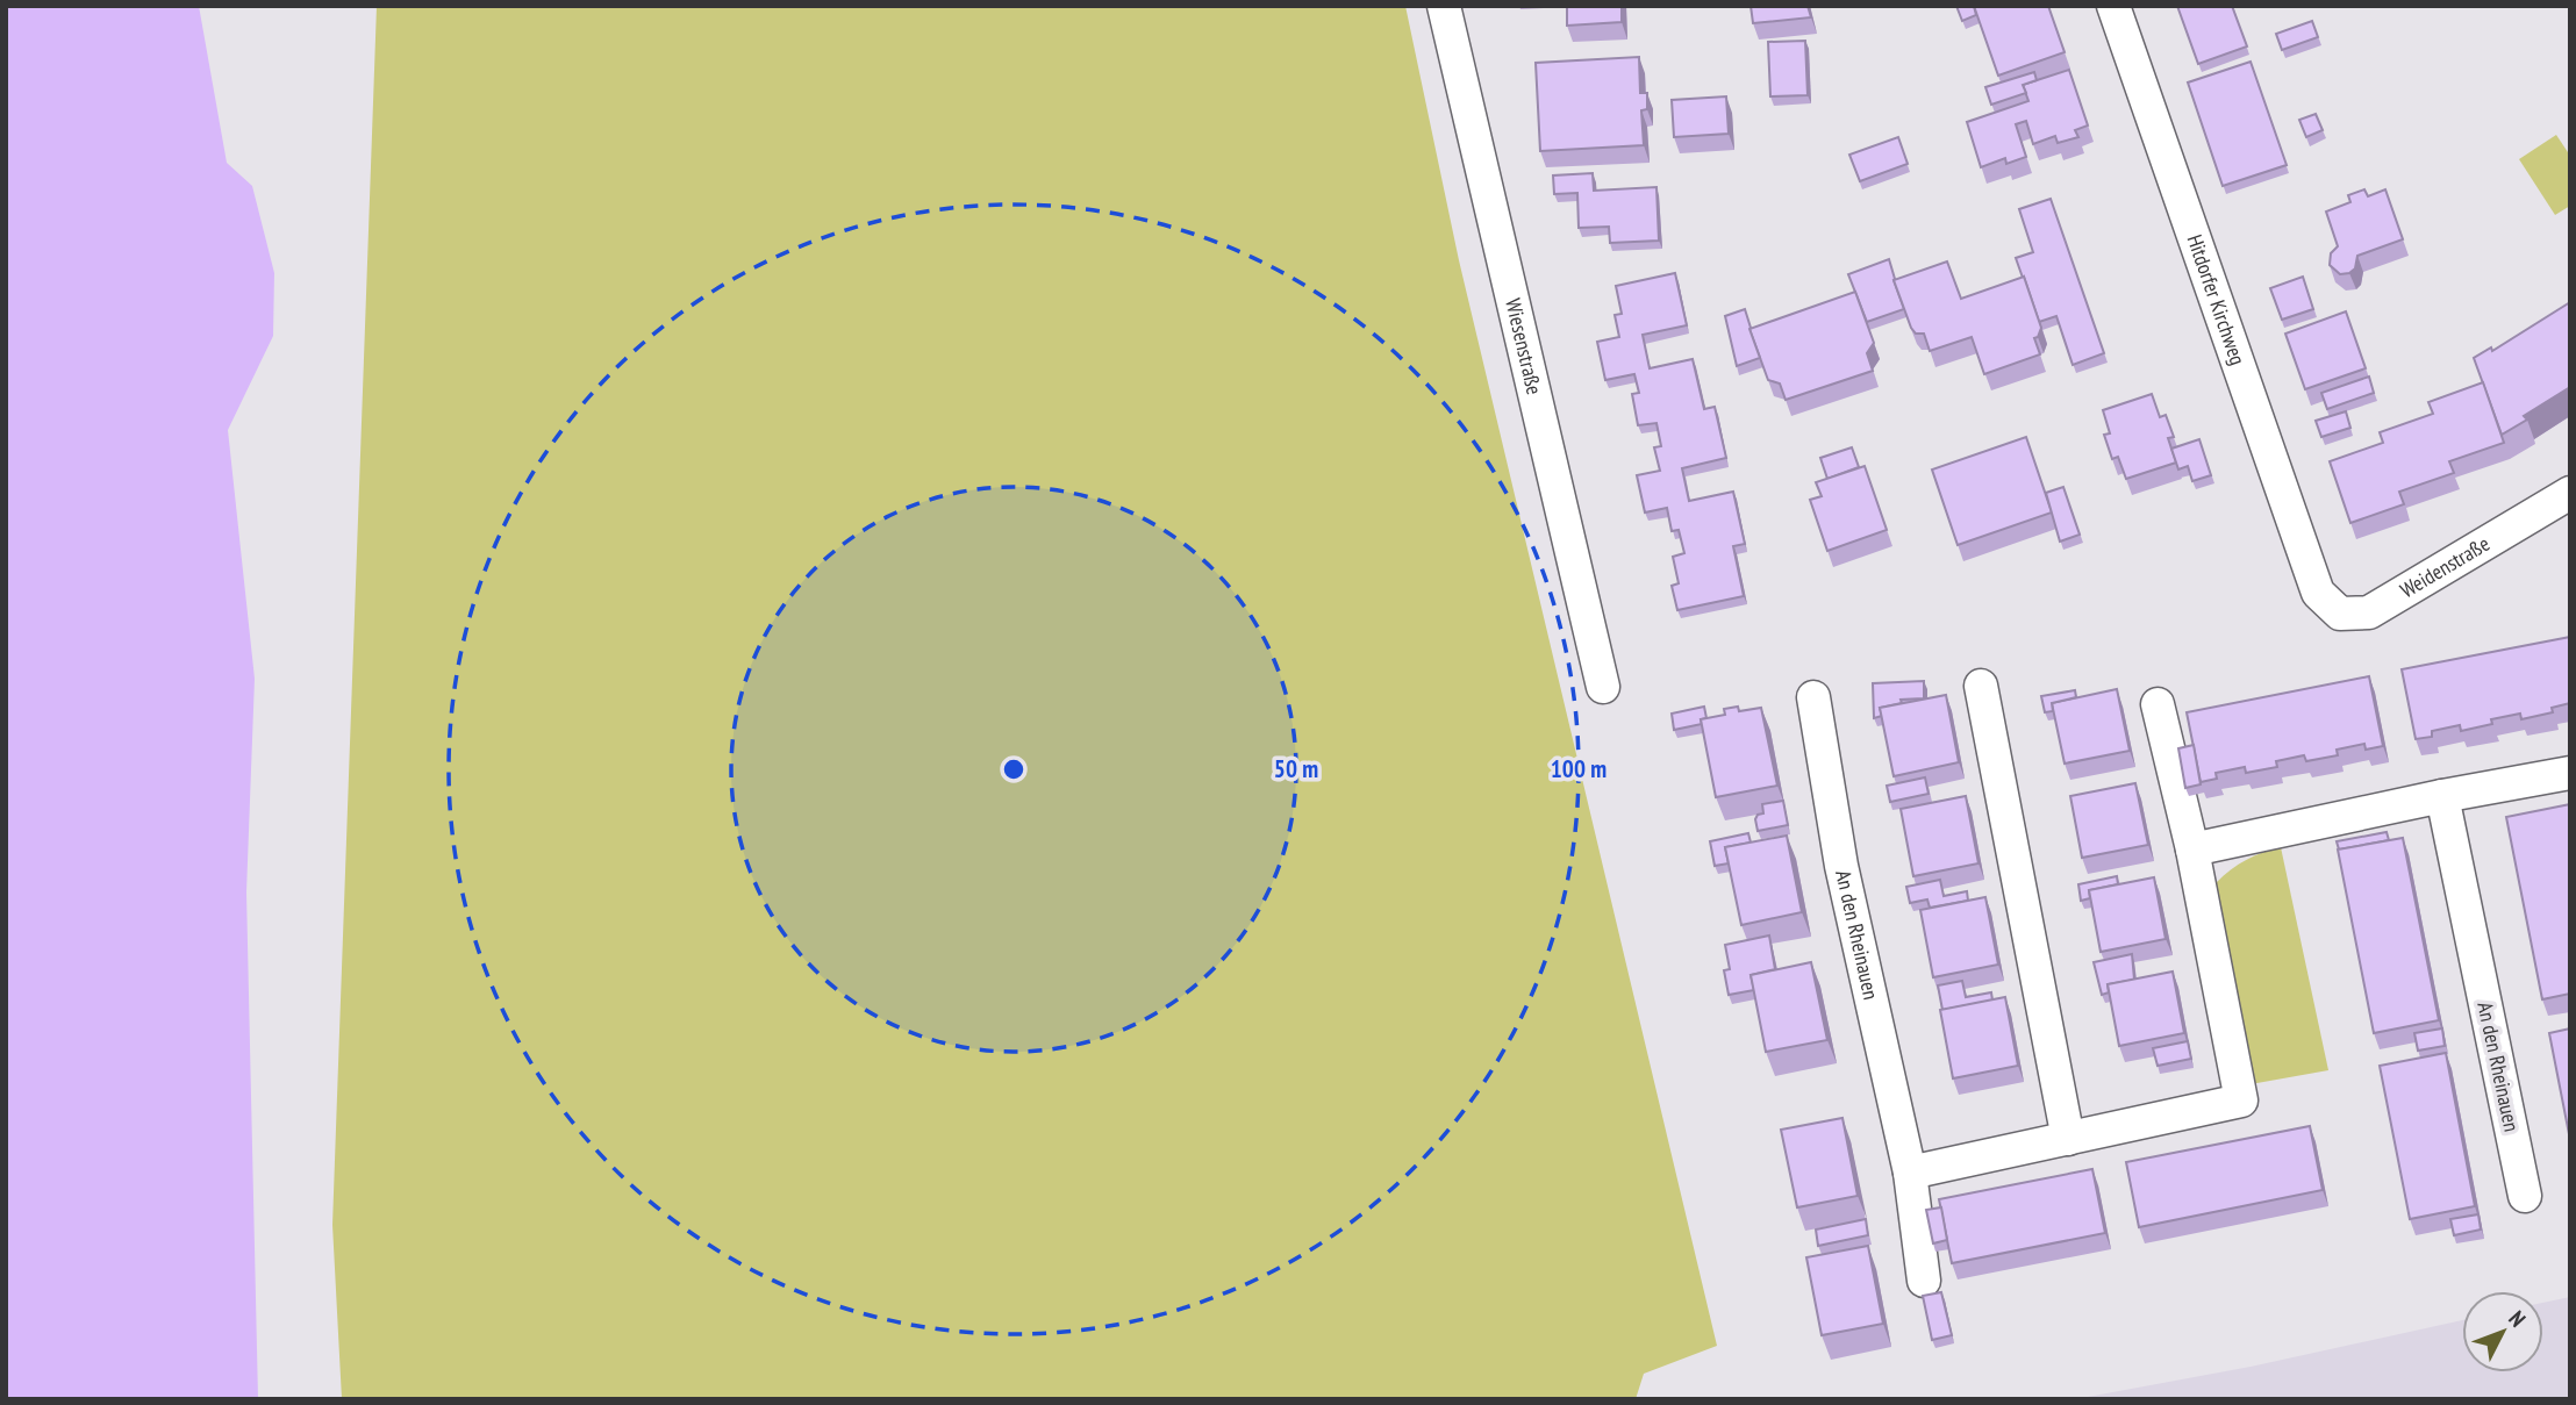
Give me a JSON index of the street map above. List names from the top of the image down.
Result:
{
  "streets": {
    "street": [
      "Hitdorfer Kirchweg",
      "Wiesenstraße",
      "Weidenstraße",
      "An den Rheinauen"
    ]
  },
  "crossings": [
    ["Hitdorfer Kirchweg", "Weidenstraße"]
  ],
  "north": "top right",
  "rings": ["50 m", "100 m"]
}
